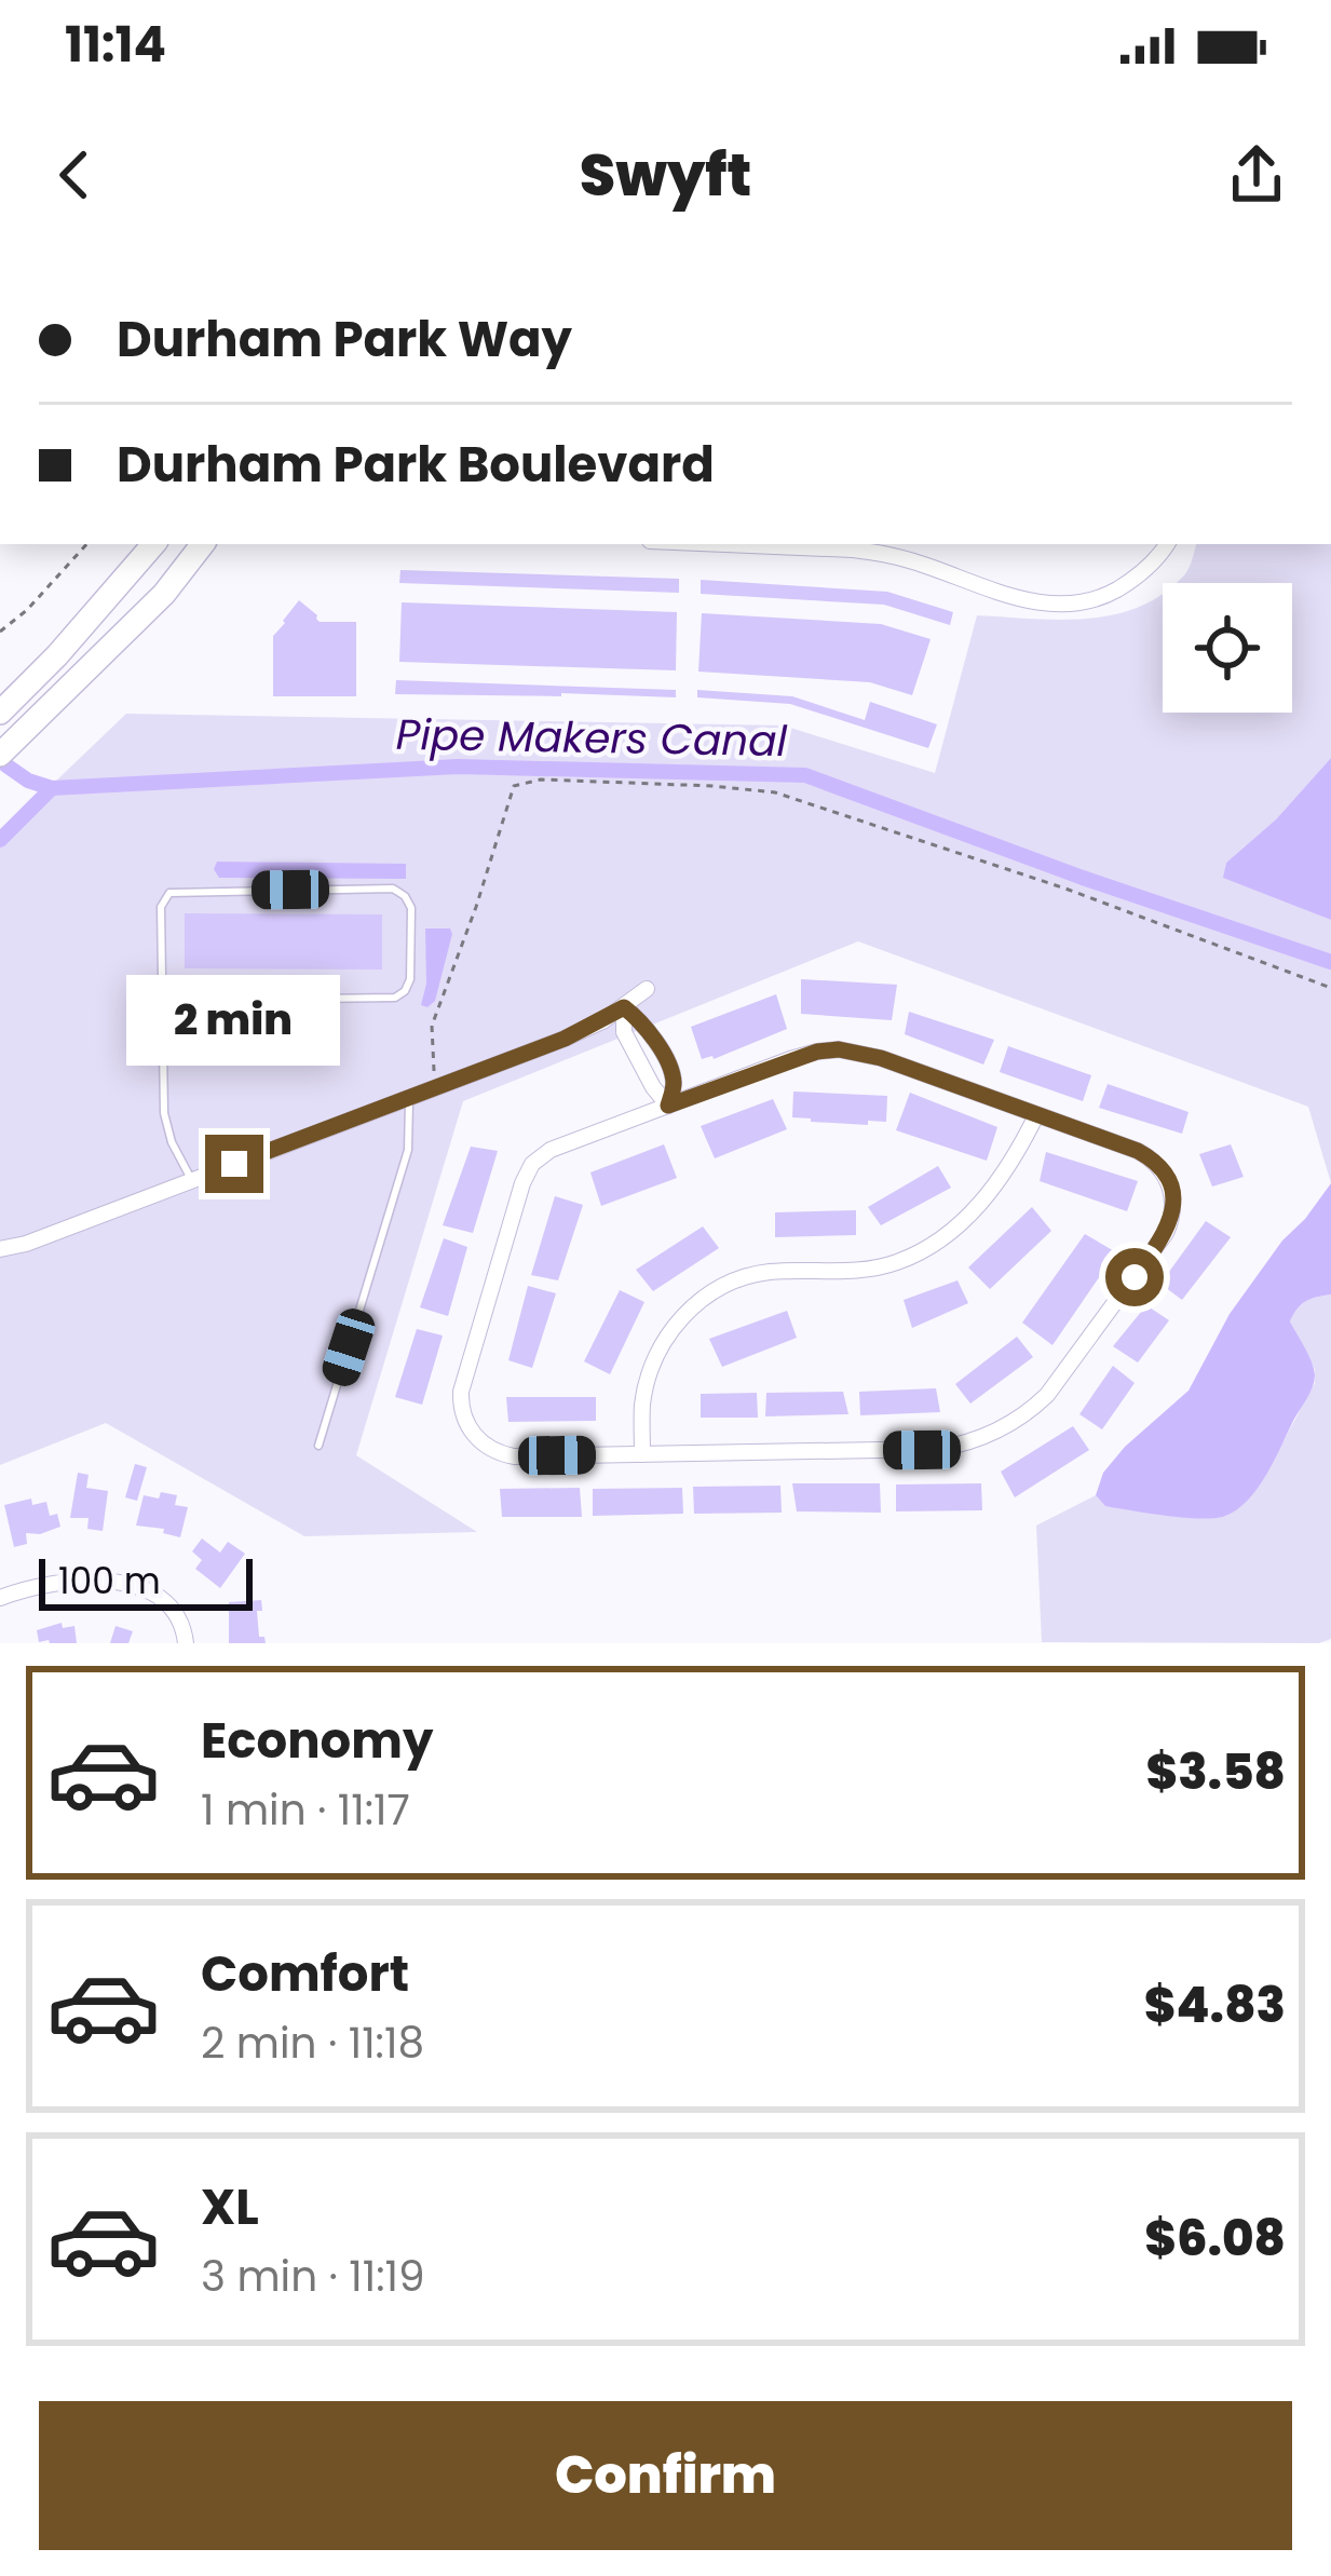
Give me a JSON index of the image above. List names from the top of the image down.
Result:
{
  "water": ["Pipe Makers Canal"],
  "scale_bar": "100 m",
  "page": {
    "status": "11:14",
    "header": "Swyft",
    "banner": ["Durham Park Way", "Durham Park Boulevard"],
    "bubble": "2 min",
    "scale": "100 m",
    "list": [
      {
        "name": "Economy",
        "note": "1 min · 11:17",
        "value": "$3.58"
      },
      {
        "name": "Comfort",
        "note": "2 min · 11:18",
        "value": "$4.83"
      },
      {
        "name": "XL",
        "note": "3 min · 11:19",
        "value": "$6.08"
      }
    ],
    "buttons": "Confirm"
  }
}
